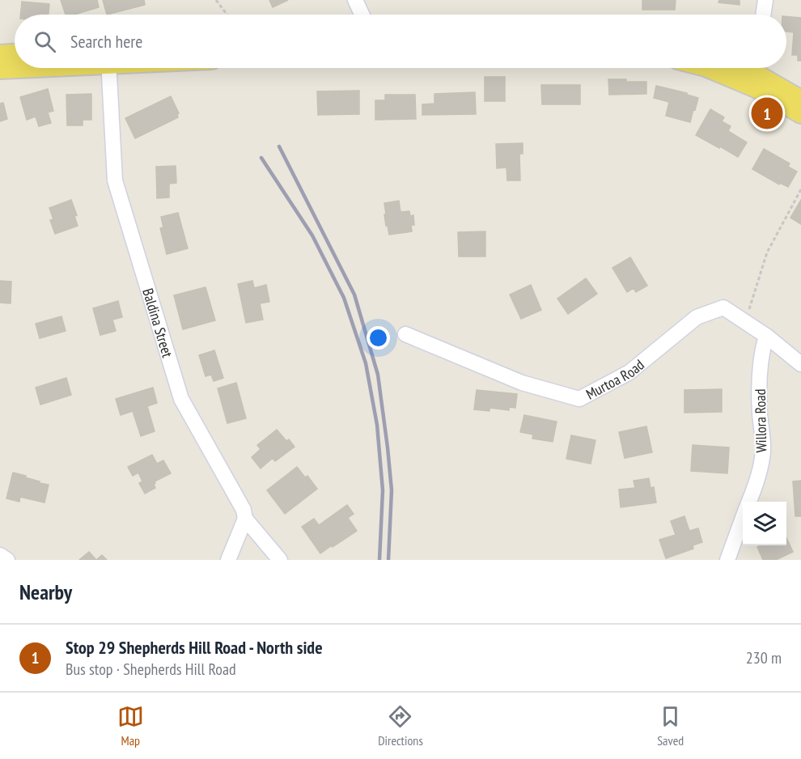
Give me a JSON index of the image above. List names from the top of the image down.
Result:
{
  "streets": {
    "street": ["Baldina Street", "Murtoa Road", "Willora Road"]
  },
  "crossings": [
    ["Murtoa Road", "Willora Road"]
  ],
  "page": {
    "search": "Search here",
    "pins": "1",
    "heading": "Nearby",
    "list": [
      {
        "mark": "1",
        "name": "Stop 29 Shepherds Hill Road - North side",
        "note": "Bus stop · Shepherds Hill Road",
        "value": "230 m"
      }
    ],
    "nav": ["Map", "Directions", "Saved"]
  }
}
